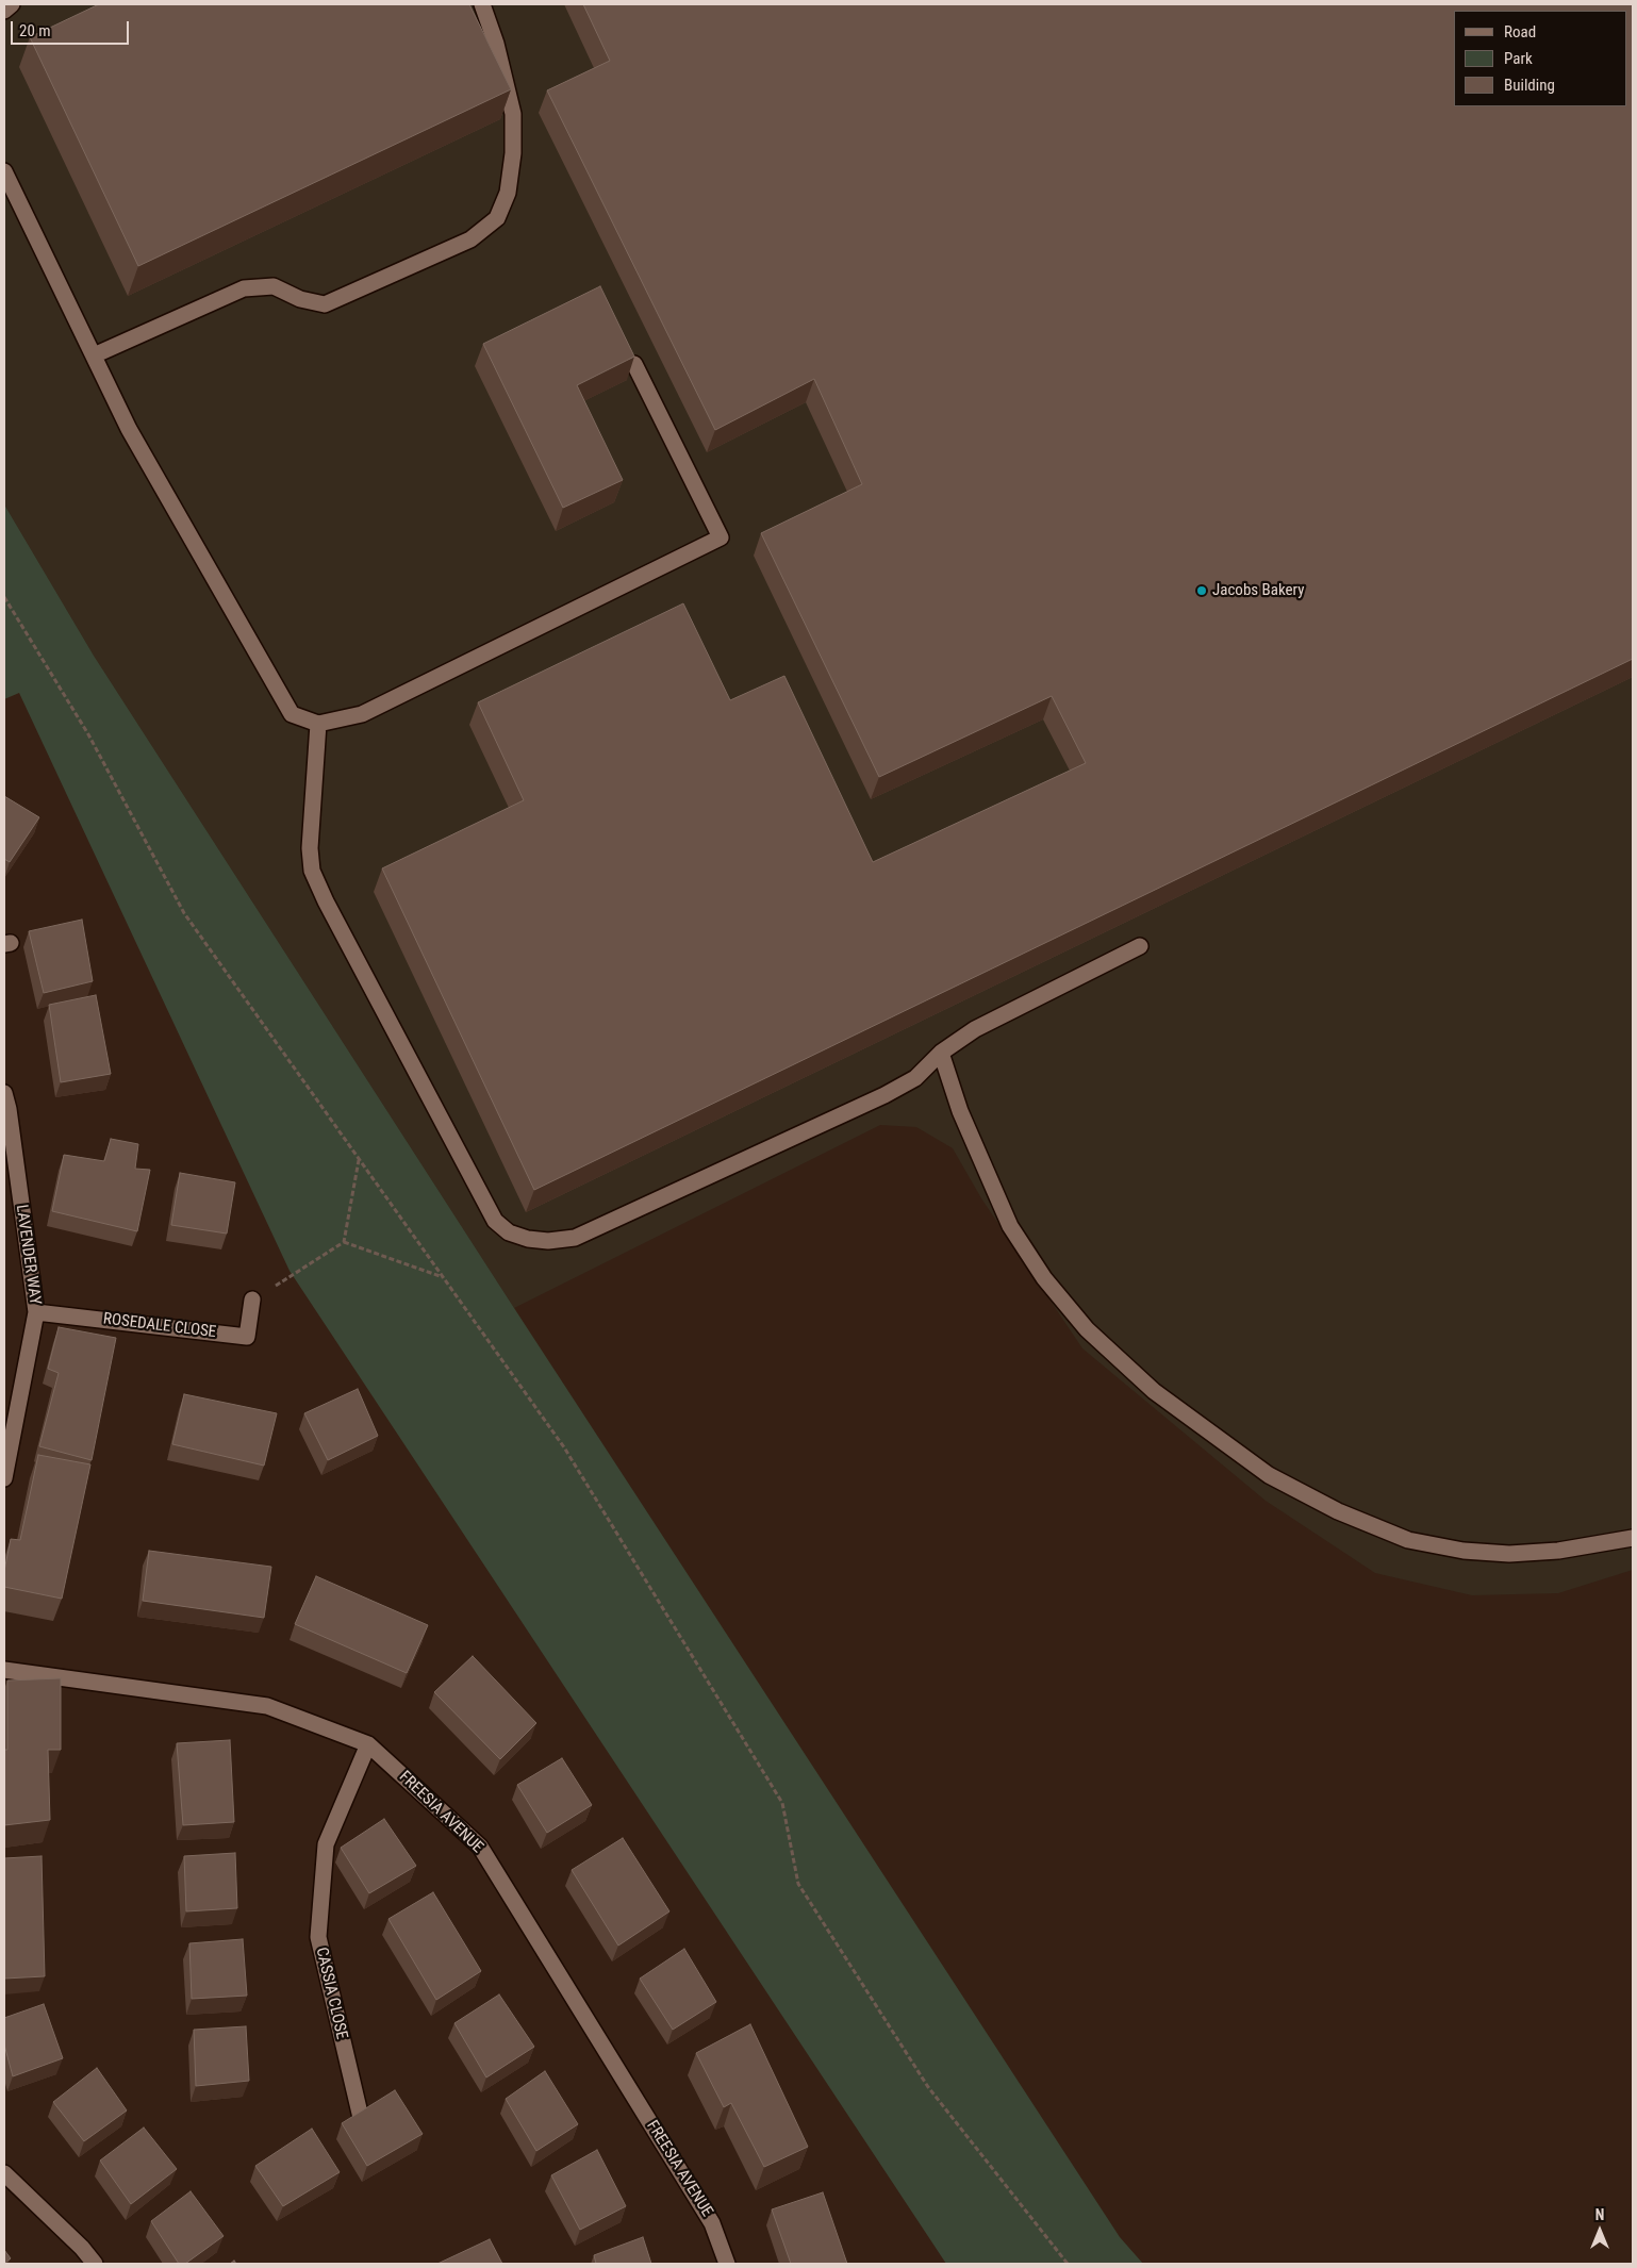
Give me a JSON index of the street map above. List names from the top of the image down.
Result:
{
  "streets": {
    "street": [
      "LAVENDER WAY",
      "ROSEDALE CLOSE",
      "FREESIA AVENUE",
      "CASSIA CLOSE"
    ]
  },
  "crossings": [
    ["LAVENDER WAY", "ROSEDALE CLOSE"],
    ["FREESIA AVENUE", "CASSIA CLOSE"]
  ],
  "places": ["Jacobs Bakery"],
  "legend": ["Road", "Park", "Building"],
  "scale_bar": "20 m",
  "north": "top"
}
